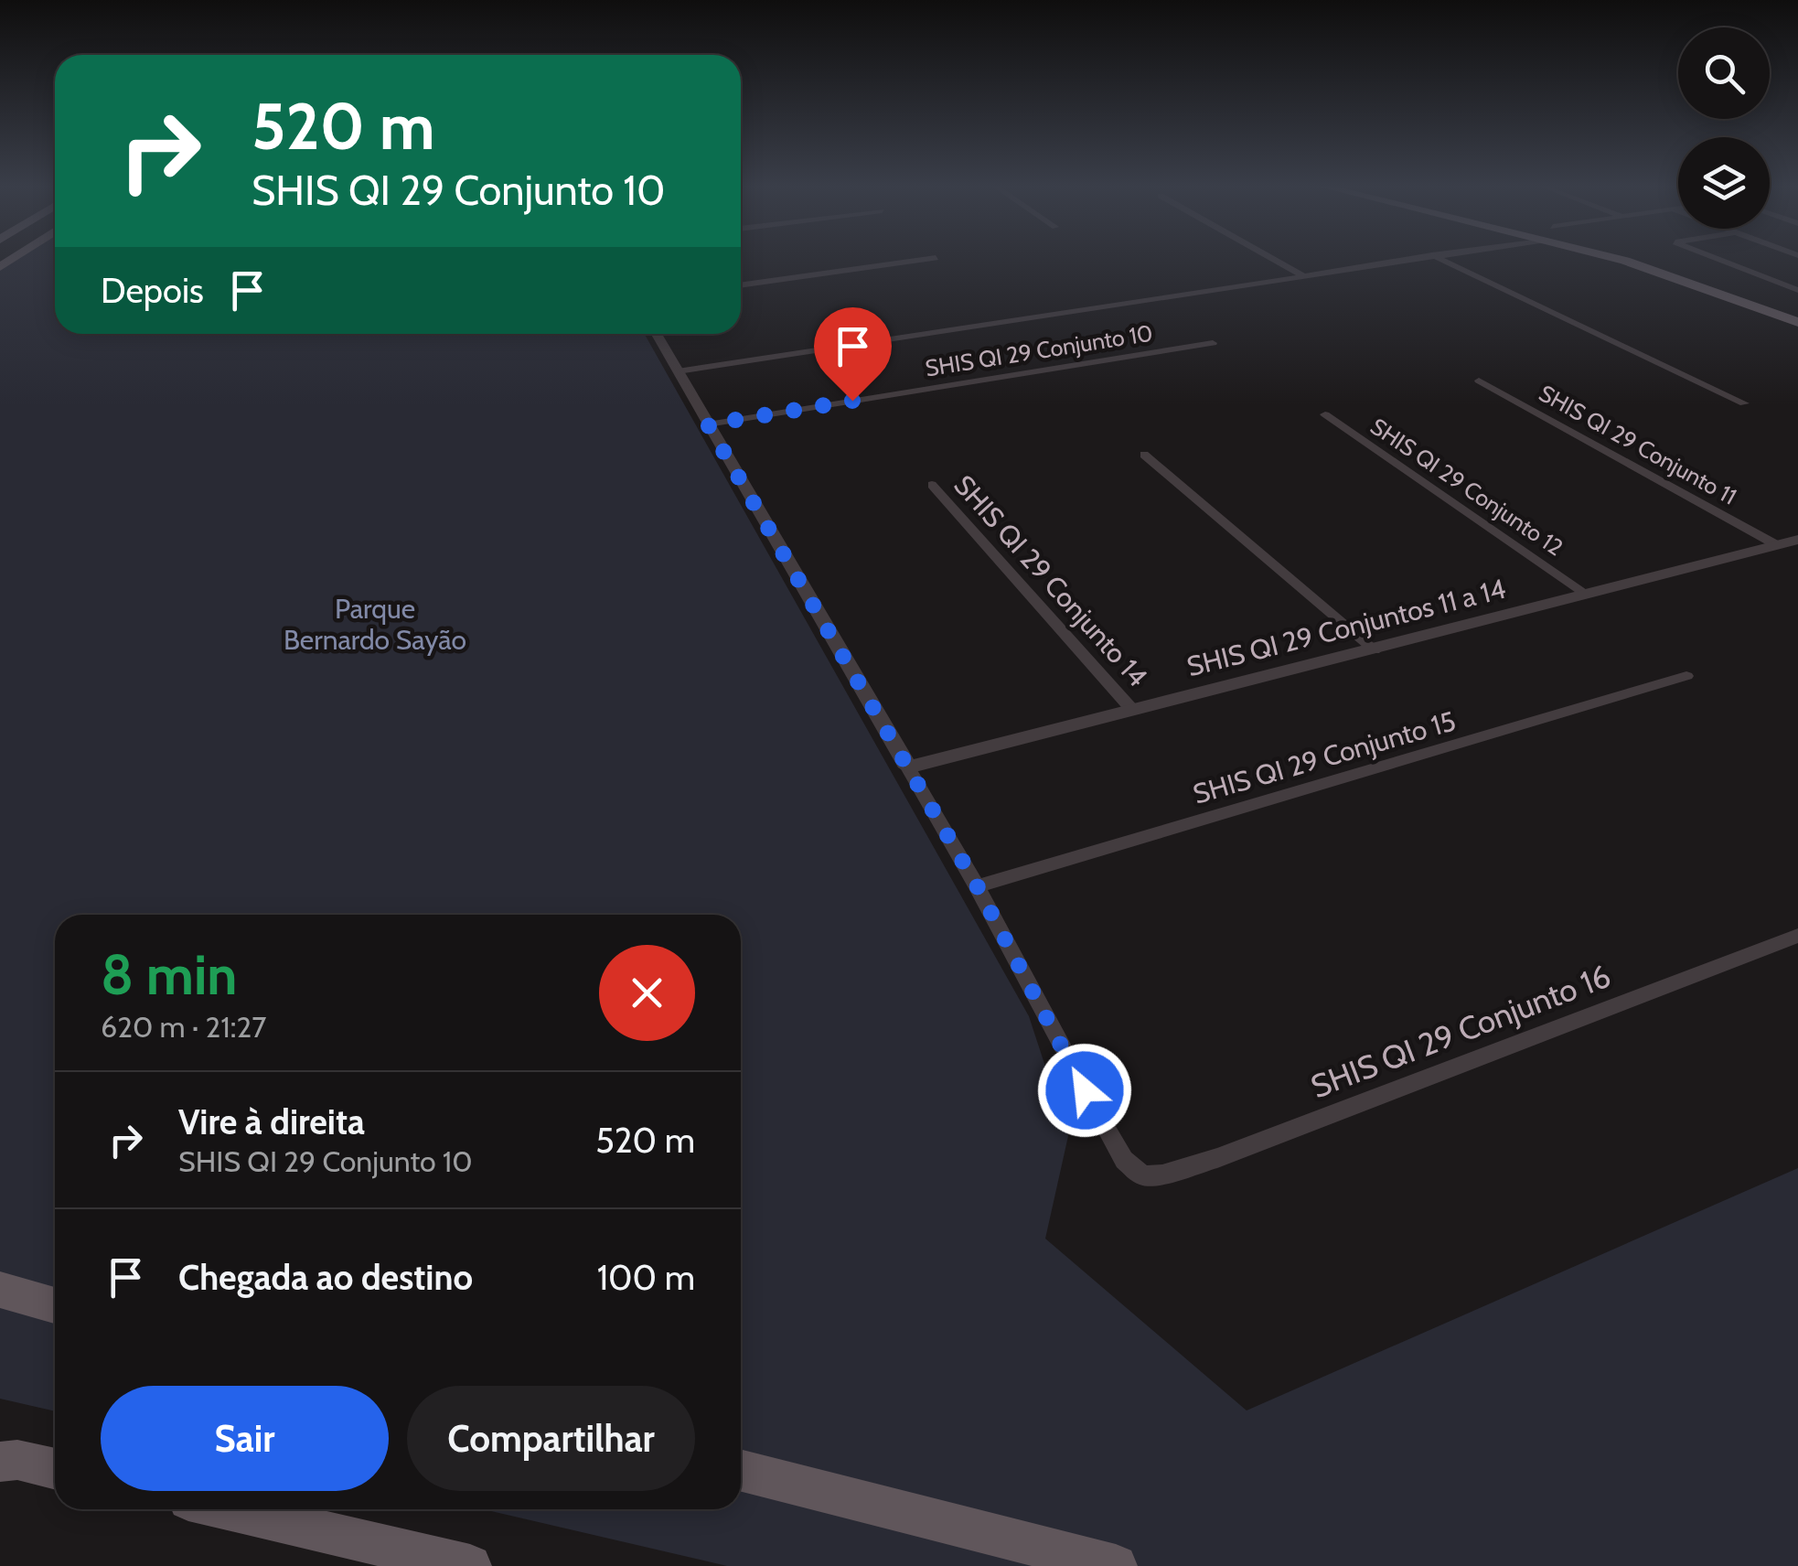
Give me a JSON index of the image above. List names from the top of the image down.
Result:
{
  "streets": {
    "street": [
      "SHIS QI 29 Conjunto 10",
      "SHIS QI 29 Conjunto 11",
      "SHIS QI 29 Conjunto 12",
      "SHIS QI 29 Conjunto 14",
      "SHIS QI 29 Conjuntos 11 a 14",
      "SHIS QI 29 Conjunto 15",
      "SHIS QI 29 Conjunto 16"
    ]
  },
  "crossings": [
    ["SHIS QI 29 Conjunto 11", "SHIS QI 29 Conjuntos 11 a 14"],
    ["SHIS QI 29 Conjunto 12", "SHIS QI 29 Conjuntos 11 a 14"],
    ["SHIS QI 29 Conjunto 14", "SHIS QI 29 Conjuntos 11 a 14"],
    ["SHIS QI 29 Conjunto 15", "SHIS QI 29 Conjunto 16"]
  ],
  "parks": ["Parque Bernardo Sayão"],
  "page": {
    "turn": ["520 m", "SHIS QI 29 Conjunto 10"],
    "then": "Depois",
    "heading": ["8 min", "620 m · 21:27"],
    "list": [
      {
        "name": "Vire à direita",
        "note": "SHIS QI 29 Conjunto 10",
        "value": "520 m"
      },
      {
        "name": "Chegada ao destino",
        "value": "100 m"
      }
    ],
    "buttons": ["Sair", "Compartilhar"]
  }
}
